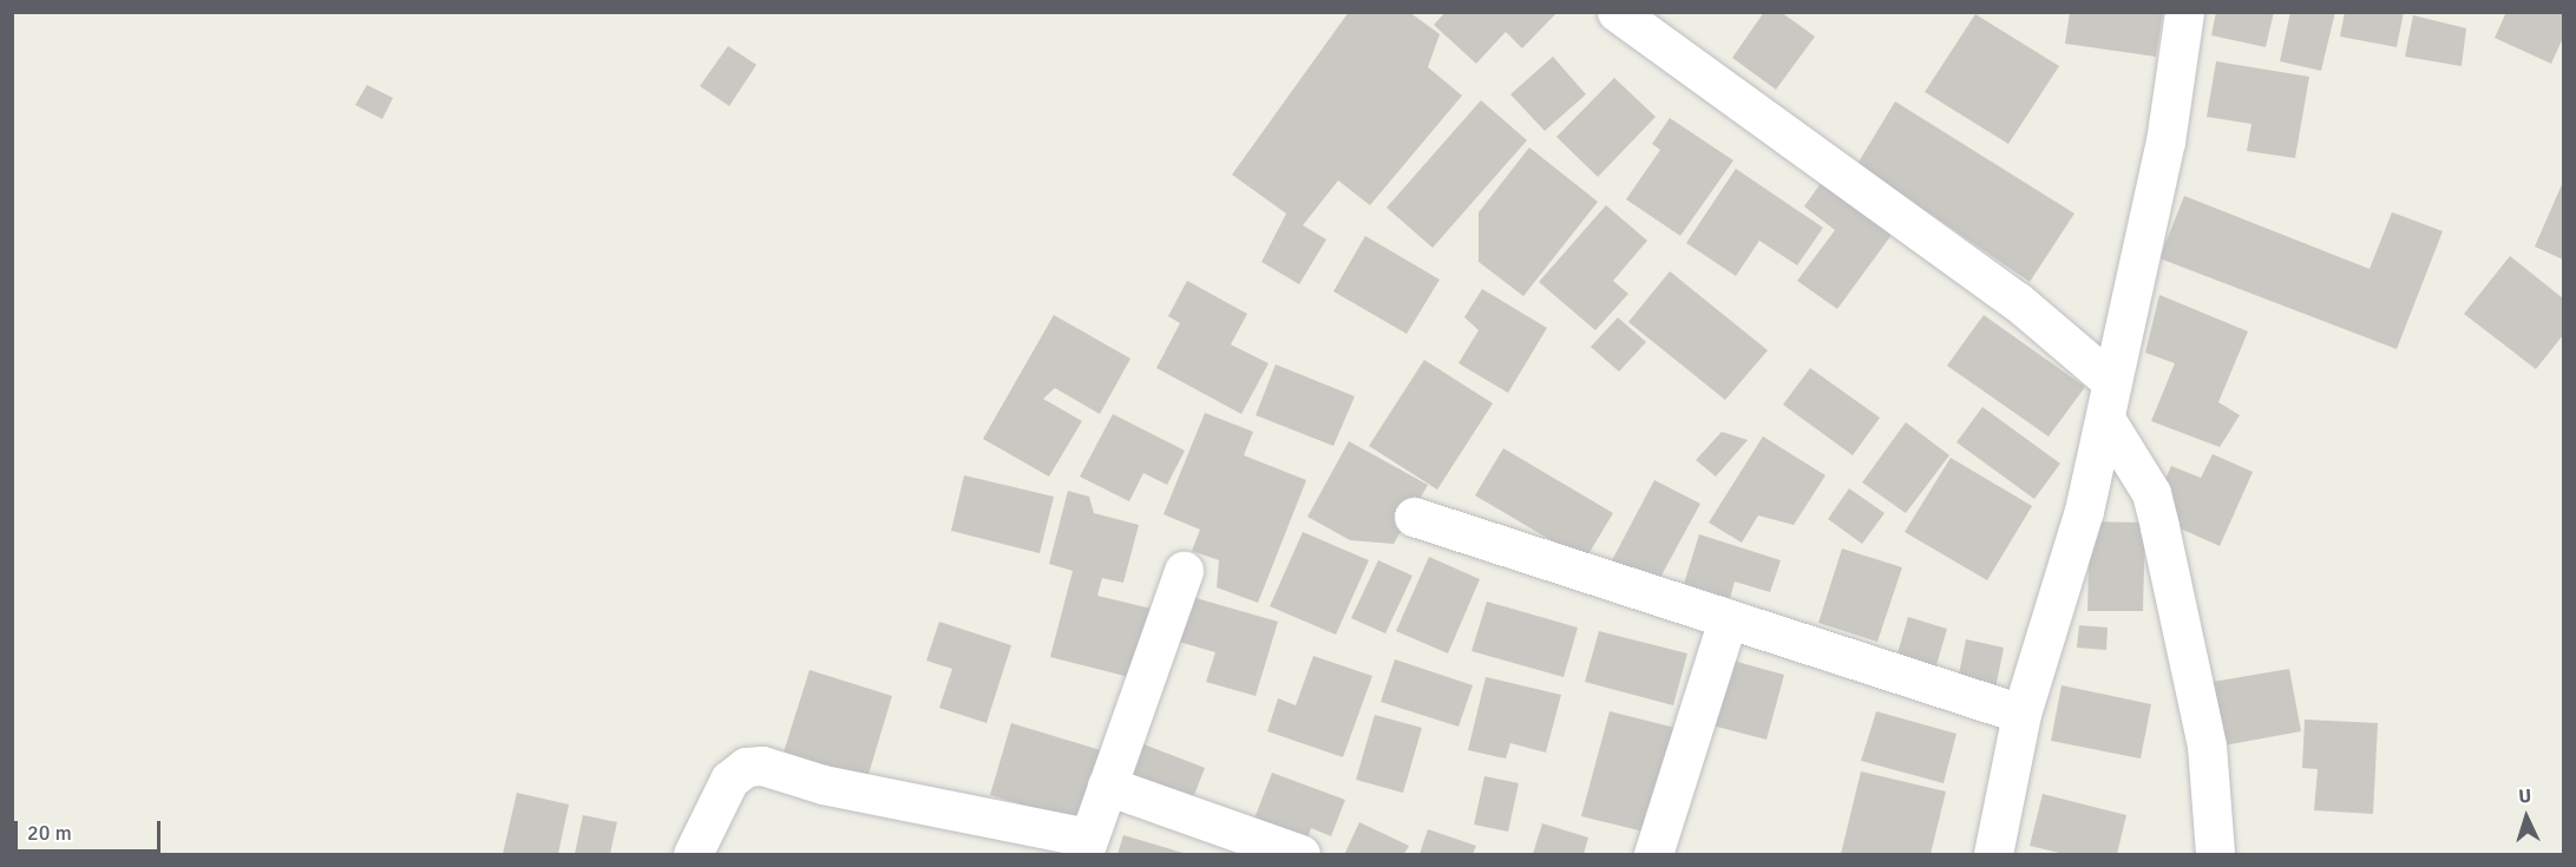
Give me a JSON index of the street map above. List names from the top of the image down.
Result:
{
  "scale_bar": "20 m",
  "north": "top"
}
